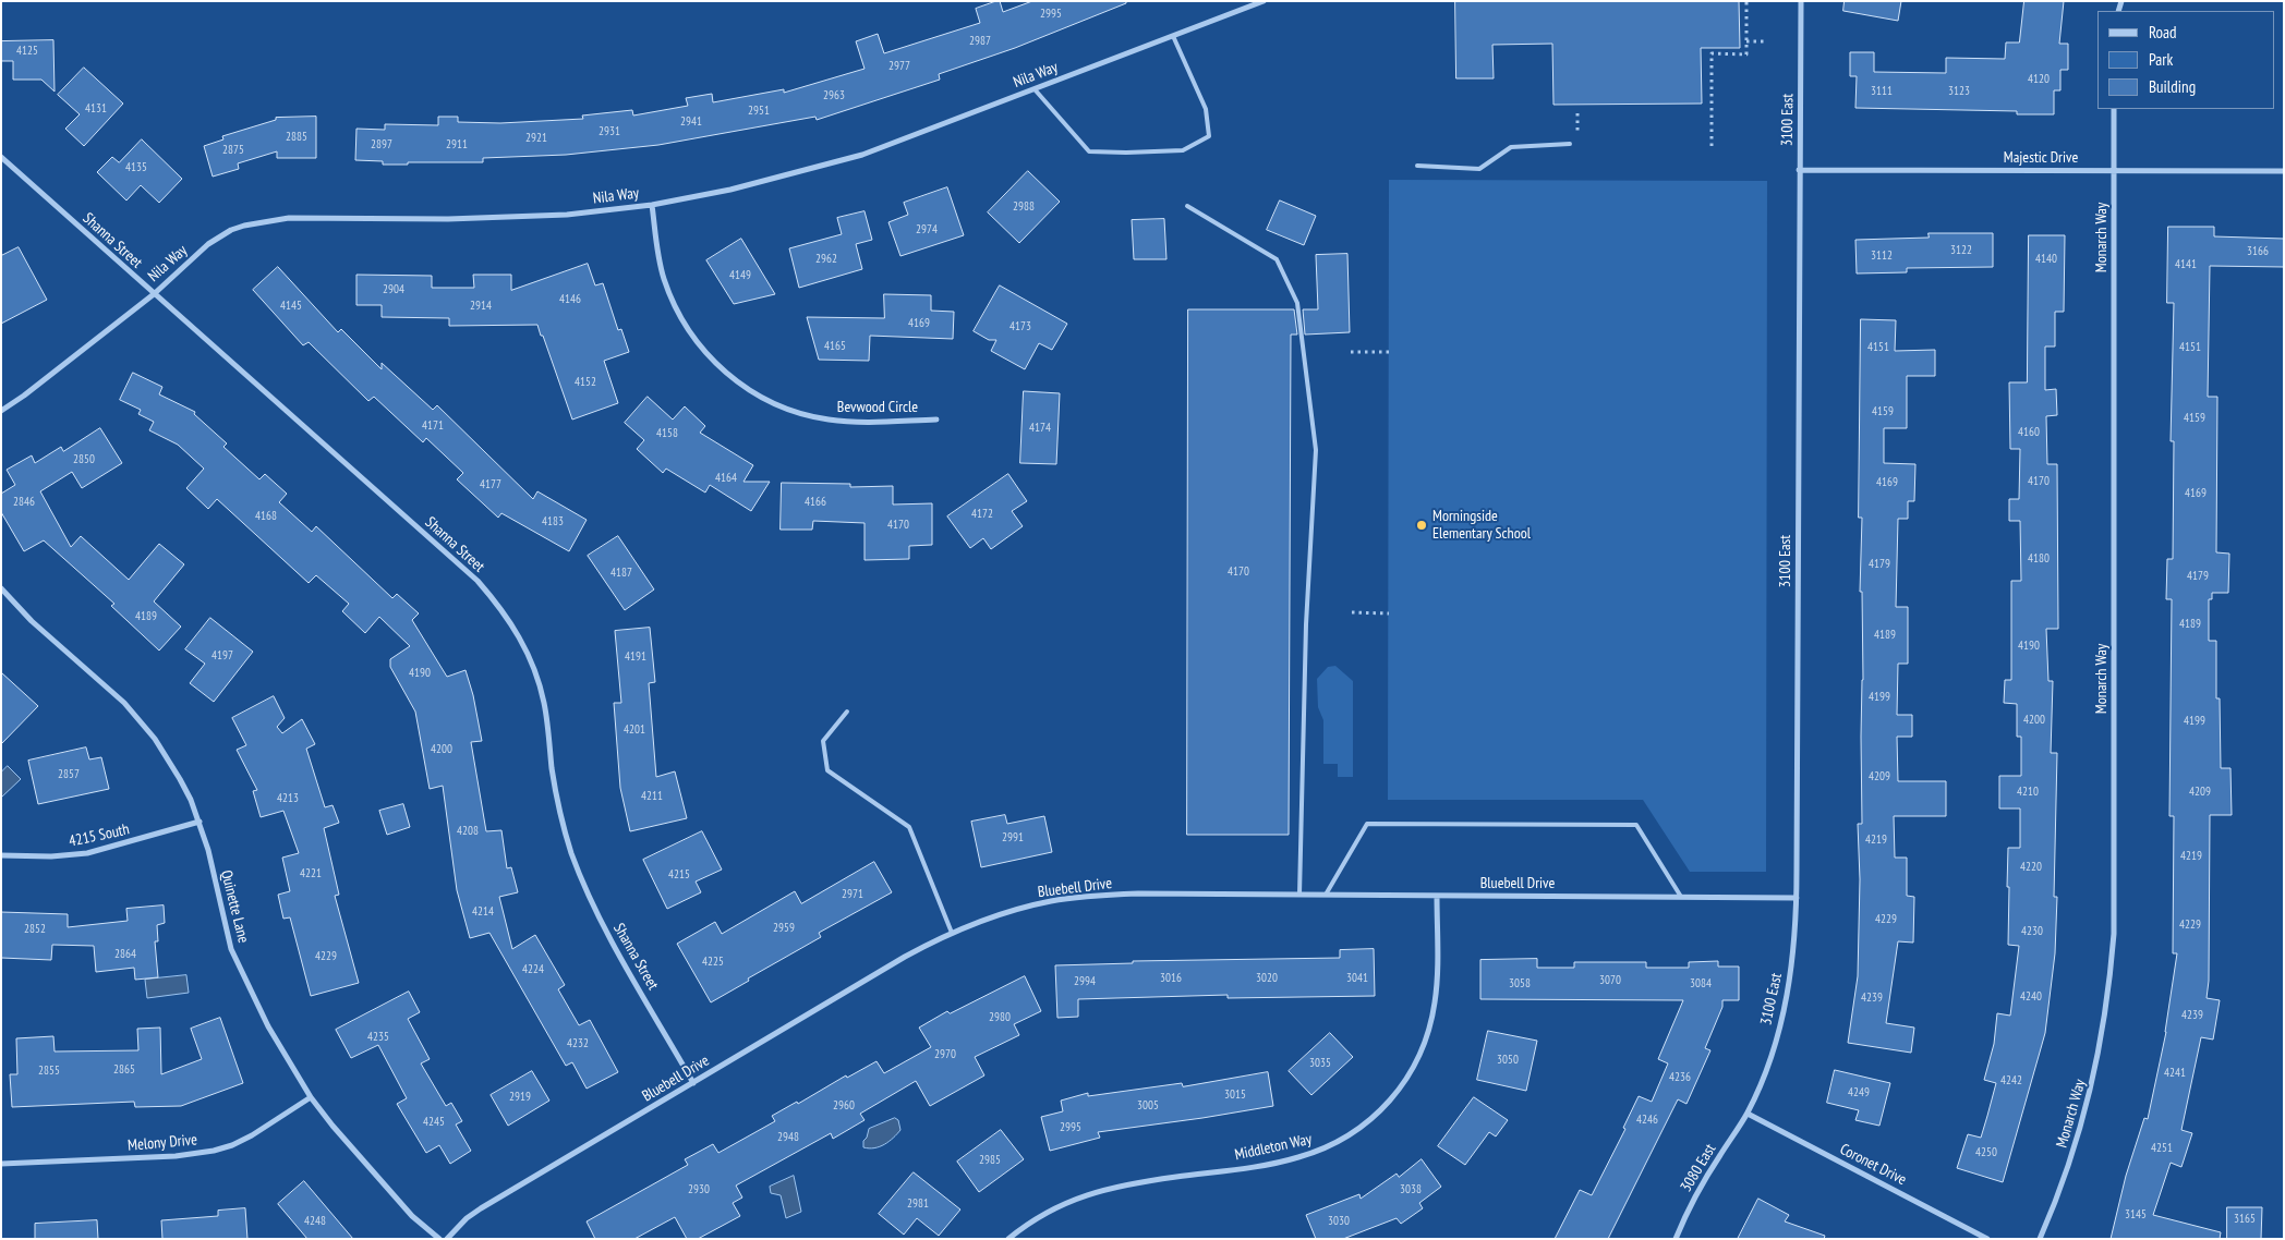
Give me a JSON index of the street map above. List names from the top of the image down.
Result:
{
  "streets": {
    "street": [
      "Nila Way",
      "3100 East",
      "Majestic Drive",
      "Monarch Way",
      "Shanna Street",
      "Bevwood Circle",
      "4215 South",
      "Bluebell Drive",
      "Quinette Lane",
      "Melony Drive",
      "Middleton Way",
      "Coronet Drive",
      "3080 East"
    ]
  },
  "crossings": [
    ["Nila Way", "Shanna Street"],
    ["Nila Way", "Bevwood Circle"],
    ["3100 East", "Majestic Drive"],
    ["3100 East", "Bluebell Drive"],
    ["3100 East", "Coronet Drive"],
    ["3100 East", "3080 East"],
    ["Majestic Drive", "Monarch Way"],
    ["Shanna Street", "Bluebell Drive"],
    ["4215 South", "Quinette Lane"],
    ["Bluebell Drive", "Middleton Way"],
    ["Quinette Lane", "Melony Drive"],
    ["Coronet Drive", "3080 East"]
  ],
  "places": ["Morningside Elementary School"],
  "house_numbers": [
    "2995",
    "2987",
    "4125",
    "2977",
    "4120",
    "3111",
    "3123",
    "2963",
    "4131",
    "2951",
    "2941",
    "2931",
    "2885",
    "2921",
    "2897",
    "2911",
    "2875",
    "4135",
    "2988",
    "2974",
    "3122",
    "3166",
    "3112",
    "2962",
    "4140",
    "4141",
    "4149",
    "2904",
    "4146",
    "4145",
    "2914",
    "4169",
    "4173",
    "4165",
    "4151",
    "4151",
    "4152",
    "4159",
    "4159",
    "4171",
    "4174",
    "4160",
    "4158",
    "2850",
    "4164",
    "4170",
    "4169",
    "4177",
    "4169",
    "2846",
    "4166",
    "4172",
    "4168",
    "4183",
    "4170",
    "4180",
    "4179",
    "4170",
    "4187",
    "4179",
    "4189",
    "4189",
    "4189",
    "4190",
    "4197",
    "4191",
    "4190",
    "4199",
    "4200",
    "4199",
    "4201",
    "4200",
    "2857",
    "4209",
    "4210",
    "4209",
    "4211",
    "4213",
    "4208",
    "2991",
    "4219",
    "4219",
    "4220",
    "4221",
    "4215",
    "2971",
    "4214",
    "4229",
    "4229",
    "2959",
    "2852",
    "4230",
    "2864",
    "4229",
    "4225",
    "4224",
    "3016",
    "3020",
    "3041",
    "3070",
    "2994",
    "3058",
    "3084",
    "4240",
    "4239",
    "4239",
    "2980",
    "4235",
    "4232",
    "2970",
    "3050",
    "3035",
    "2865",
    "2855",
    "4241",
    "4236",
    "4242",
    "4249",
    "3015",
    "2919",
    "2960",
    "3005",
    "4246",
    "4245",
    "2995",
    "2948",
    "4251",
    "4250",
    "2985",
    "2930",
    "3038",
    "2981",
    "3145",
    "3165",
    "4248",
    "3030"
  ],
  "legend": ["Road", "Park", "Building"]
}
